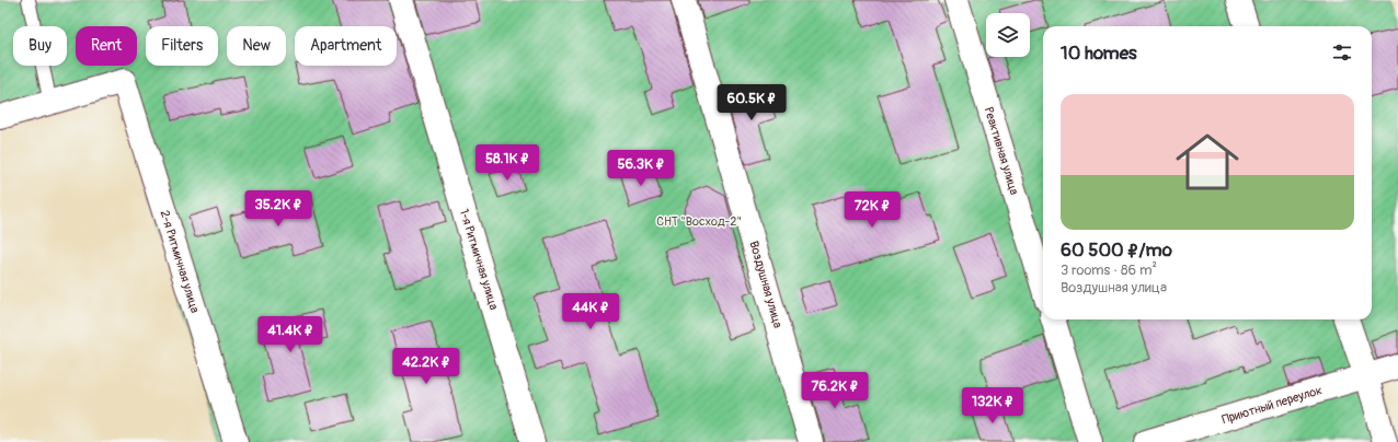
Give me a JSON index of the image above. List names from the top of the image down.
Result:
{
  "streets": {
    "street": [
      "Реактивная улица",
      "1-я Ритмичная улица",
      "2-я Ритмичная улица",
      "Воздушная улица",
      "Приютный переулок"
    ]
  },
  "parks": ["СНТ \"Восход-2\""],
  "page": {
    "chip": [
      "Buy",
      "Rent",
      "Filters",
      "New",
      "Apartment"
    ],
    "heading": "10 homes",
    "list": [
      {
        "name": "60 500 ₽/mo",
        "note": "3 rooms · 86 m² · Воздушная улица"
      }
    ],
    "price": [
      "60.5K ₽",
      "58.1K ₽",
      "56.3K ₽",
      "35.2K ₽",
      "72K ₽",
      "44K ₽",
      "41.4K ₽",
      "42.2K ₽",
      "76.2K ₽",
      "132K ₽"
    ]
  }
}
